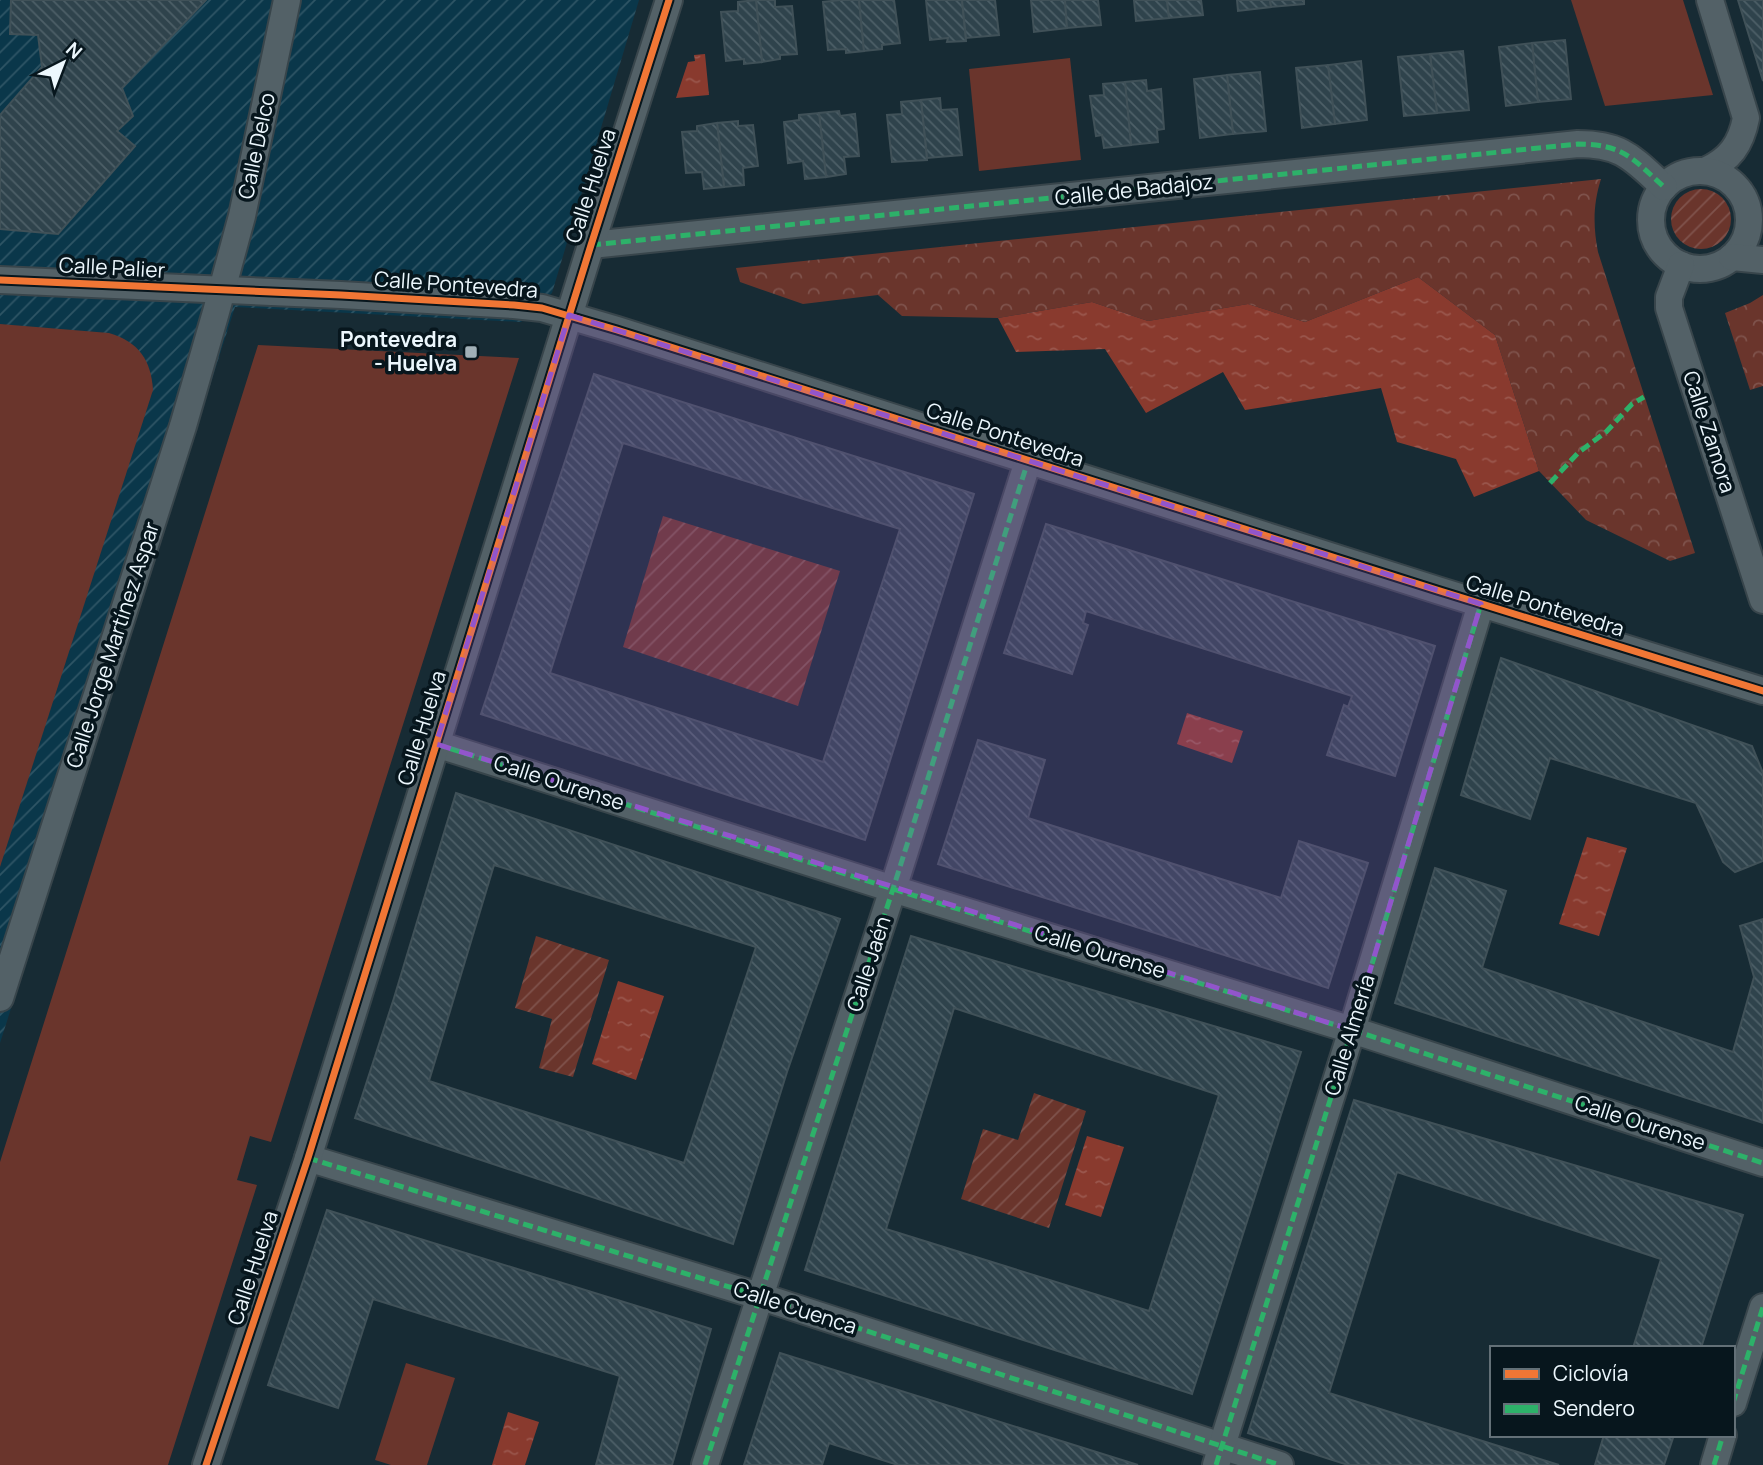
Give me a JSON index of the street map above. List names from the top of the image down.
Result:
{
  "streets": {
    "street": [
      "Calle Delco",
      "Calle Huelva",
      "Calle de Badajoz",
      "Calle Palier",
      "Calle Pontevedra",
      "Calle Zamora",
      "Calle Jorge Martínez Aspar",
      "Calle Ourense",
      "Calle Jaén",
      "Calle Almería",
      "Calle Cuenca"
    ]
  },
  "crossings": [
    ["Calle Delco", "Calle Palier"],
    ["Calle Delco", "Calle Pontevedra"],
    ["Calle Delco", "Calle Jorge Martínez Aspar"],
    ["Calle Huelva", "Calle de Badajoz"],
    ["Calle Huelva", "Calle Pontevedra"],
    ["Calle Huelva", "Calle Ourense"],
    ["Calle Huelva", "Calle Cuenca"],
    ["Calle de Badajoz", "Calle Zamora"],
    ["Calle Palier", "Calle Pontevedra"],
    ["Calle Palier", "Calle Jorge Martínez Aspar"],
    ["Calle Pontevedra", "Calle Jorge Martínez Aspar"],
    ["Calle Pontevedra", "Calle Jaén"],
    ["Calle Pontevedra", "Calle Almería"],
    ["Calle Ourense", "Calle Jaén"],
    ["Calle Ourense", "Calle Almería"],
    ["Calle Jaén", "Calle Cuenca"],
    ["Calle Almería", "Calle Cuenca"]
  ],
  "places": {
    "transit": ["Pontevedra - Huelva"]
  },
  "legend": ["Ciclovía", "Sendero"],
  "north": "top right"
}
